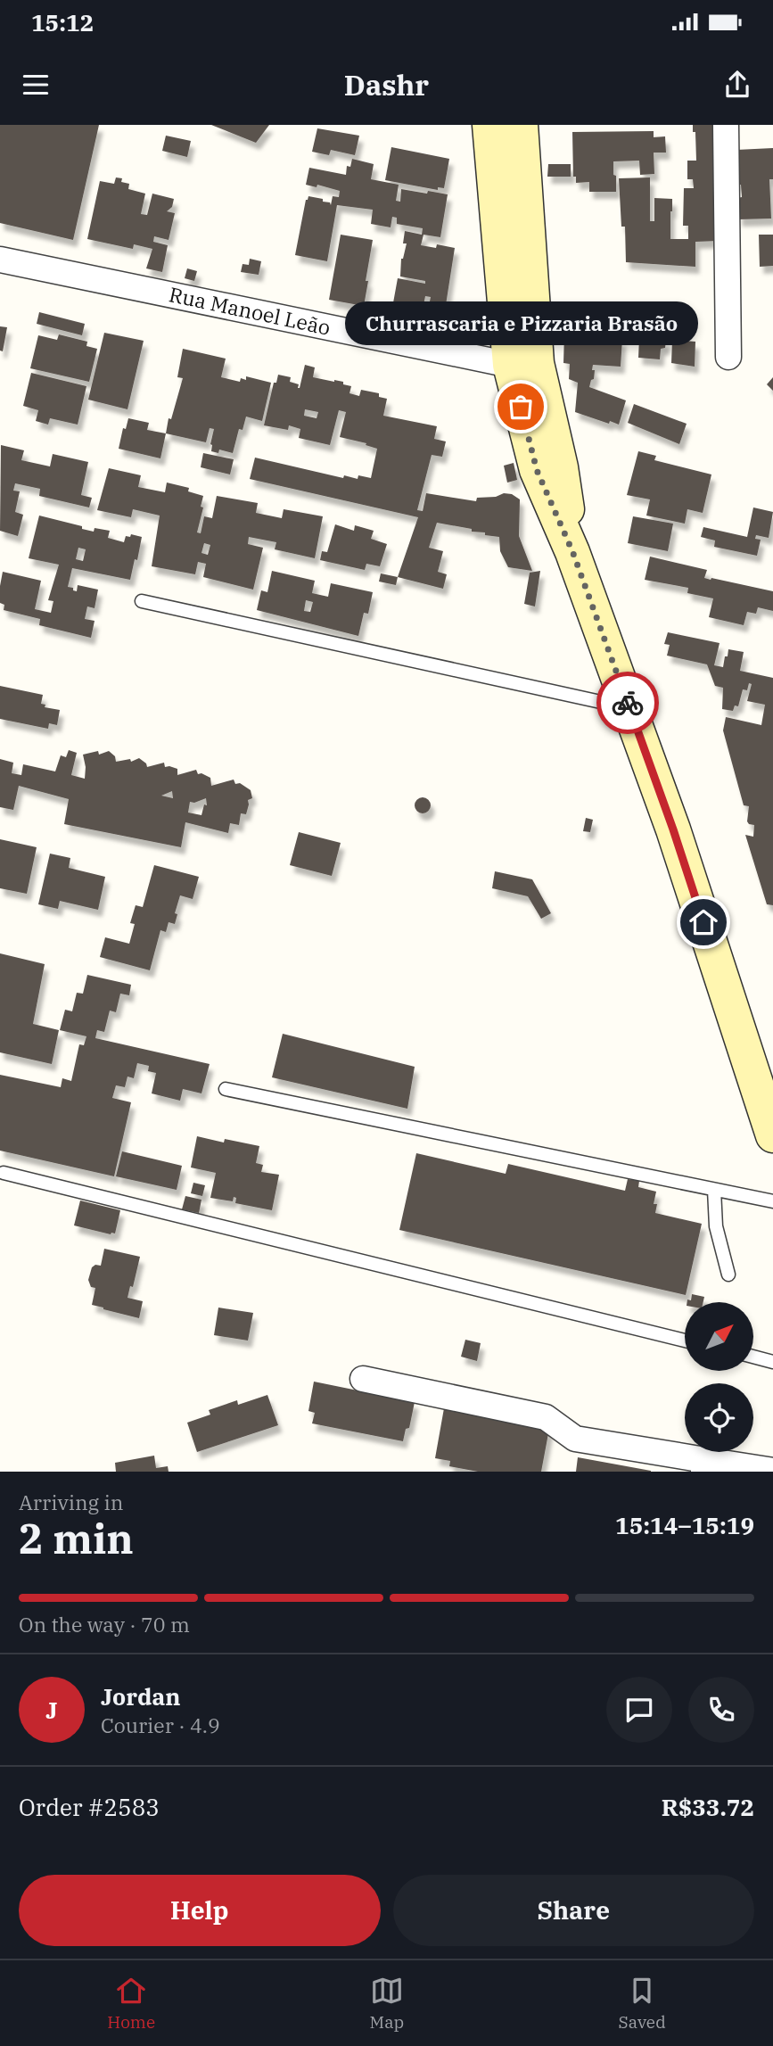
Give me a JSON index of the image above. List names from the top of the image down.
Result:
{
  "streets": {
    "street": ["Rua Manoel Leão"]
  },
  "places": ["Churrascaria e Pizzaria Brasão"],
  "north": "top right",
  "page": {
    "status": "15:12",
    "header": "Dashr",
    "bubble": "Churrascaria e Pizzaria Brasão",
    "heading": ["2 min", "Arriving in", "15:14–15:19"],
    "panel": [
      "Jordan",
      "Courier · 4.9",
      "Order #2583",
      "R$33.72"
    ],
    "bar": "On the way · 70 m",
    "round": "J",
    "buttons": ["Help", "Share"],
    "tabs": ["Home", "Map", "Saved"]
  }
}
